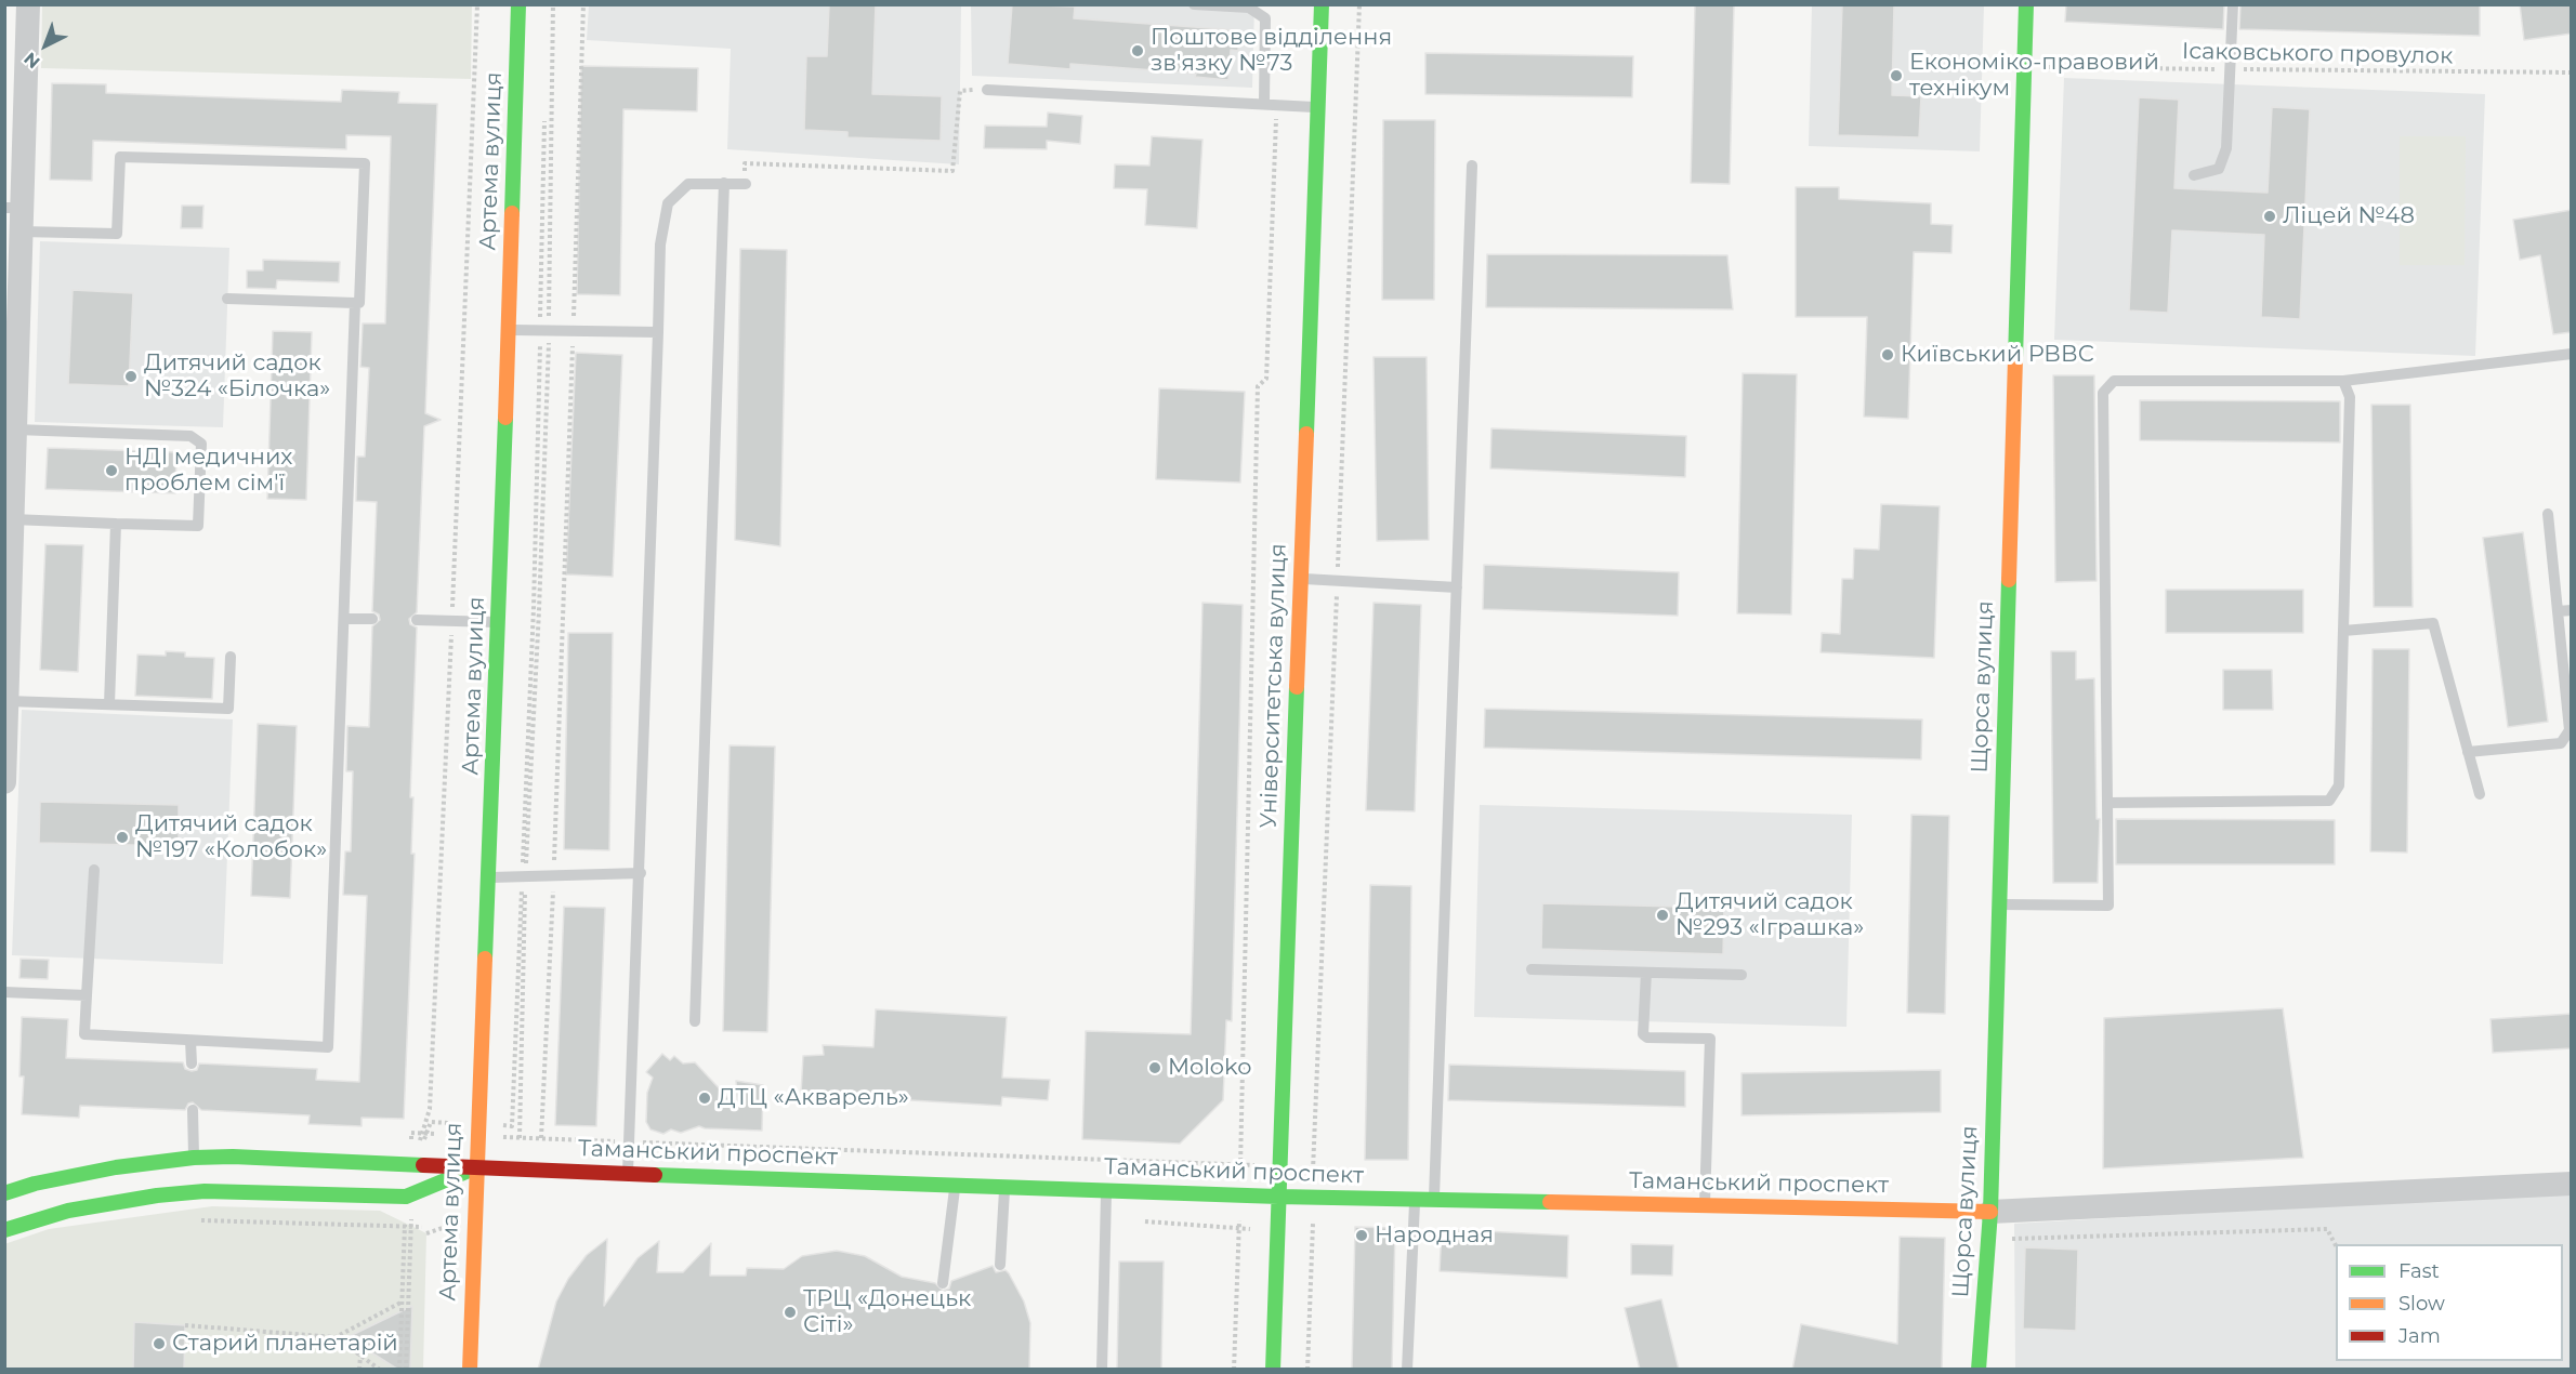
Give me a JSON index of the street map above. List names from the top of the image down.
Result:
{
  "streets": {
    "street": [
      "Артема вулиця",
      "Університетська вулиця",
      "Щорса вулиця",
      "Таманський проспект"
    ],
    "path": ["Ісаковського провулок"]
  },
  "crossings": [
    ["Ісаковського провулок", "Щорса вулиця"],
    ["Артема вулиця", "Таманський проспект"],
    ["Університетська вулиця", "Таманський проспект"],
    ["Щорса вулиця", "Таманський проспект"]
  ],
  "places": [
    "Поштове відділення зв'язку №73",
    "Економіко-правовий технікум",
    "Ліцей №48",
    "Київський РВВС",
    "Дитячий садок №324 «Білочка»",
    "НДІ медичних проблем сім'ї",
    "Дитячий садок №197 «Колобок»",
    "Дитячий садок №293 «Іграшка»",
    "Moloko",
    "ДТЦ «Акварель»",
    "Народная",
    "ТРЦ «Донецьк Сіті»",
    "Старий планетарій"
  ],
  "legend": ["Fast", "Slow", "Jam"],
  "north": "bottom left"
}
